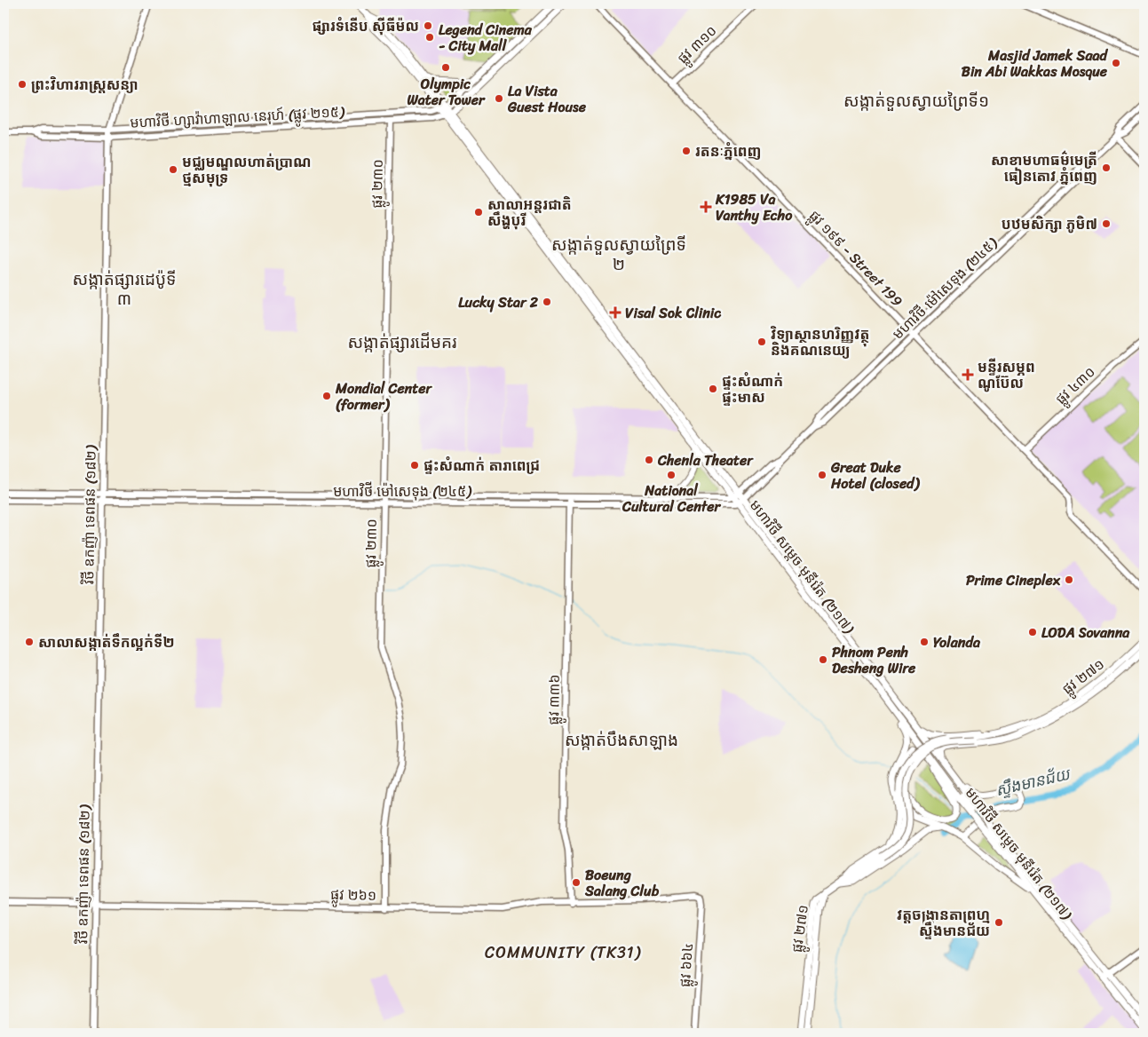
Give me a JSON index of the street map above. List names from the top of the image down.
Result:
{
  "streets": {
    "main road": ["មហាវិថី សម្តេច មុនីរ៉េត (២១៧)", "ផ្លូវ ២៧១"],
    "street": [
      "ផ្លូវ ៣១០",
      "មហាវិថី ហ្សាវ៉ាហាឡាល នេរុហ៍ (ផ្លូវ ២១៥)",
      "ផ្លូវ ២៣០",
      "ផ្លូវ ១៩៩ - Street 199",
      "មហាវិថី ម៉ៅសេទុង (២៤៥)",
      "ផ្លូវ ៤៣០",
      "វិថី ឧកញ៉ា ទេពផន (១៨២)",
      "ផ្លូវ ៣៣៦",
      "ផ្លូវ ២៦១",
      "ផ្លូវ ៦៦៤"
    ]
  },
  "crossings": [
    ["ផ្លូវ ៣១០", "ផ្លូវ ១៩៩ - Street 199"],
    ["មហាវិថី ហ្សាវ៉ាហាឡាល នេរុហ៍ (ផ្លូវ ២១៥)", "ផ្លូវ ២៣០"],
    ["មហាវិថី ហ្សាវ៉ាហាឡាល នេរុហ៍ (ផ្លូវ ២១៥)", "វិថី ឧកញ៉ា ទេពផន (១៨២)"],
    ["មហាវិថី ហ្សាវ៉ាហាឡាល នេរុហ៍ (ផ្លូវ ២១៥)", "មហាវិថី សម្តេច មុនីរ៉េត (២១៧)"],
    ["ផ្លូវ ២៣០", "មហាវិថី ម៉ៅសេទុង (២៤៥)"],
    ["ផ្លូវ ២៣០", "ផ្លូវ ២៦១"],
    ["ផ្លូវ ១៩៩ - Street 199", "មហាវិថី ម៉ៅសេទុង (២៤៥)"],
    ["ផ្លូវ ១៩៩ - Street 199", "ផ្លូវ ៤៣០"],
    ["មហាវិថី ម៉ៅសេទុង (២៤៥)", "វិថី ឧកញ៉ា ទេពផន (១៨២)"],
    ["មហាវិថី ម៉ៅសេទុង (២៤៥)", "មហាវិថី សម្តេច មុនីរ៉េត (២១៧)"],
    ["មហាវិថី ម៉ៅសេទុង (២៤៥)", "ផ្លូវ ៣៣៦"],
    ["វិថី ឧកញ៉ា ទេពផន (១៨២)", "ផ្លូវ ២៦១"],
    ["ផ្លូវ ៣៣៦", "ផ្លូវ ២៦១"],
    ["ផ្លូវ ២៦១", "ផ្លូវ ៦៦៤"]
  ],
  "districts": [
    "សង្កាត់ទួលស្វាយព្រៃទី១",
    "សង្កាត់ទួលស្វាយព្រៃទី ២",
    "សង្កាត់ផ្សារដេប៉ូទី ៣",
    "សង្កាត់ផ្សារដើមគរ",
    "សង្កាត់បឹងសាឡាង",
    "COMMUNITY (TK31)"
  ],
  "water": ["ស្ទឹងមានជ័យ"],
  "places": {
    "other": [
      "ផ្សារទំនើប ស៊ីធីម៉ល",
      "Legend Cinema - City Mall",
      "Masjid Jamek Saad Bin Abi Wakkas Mosque",
      "Olympic Water Tower",
      "ព្រះវិហាររាស្ត្រសន្យា",
      "La Vista Guest House",
      "រតនៈភ្នំពេញ",
      "សាខាមហាធម៌មេត្រី ធៀនតោវ ភ្នំពេញ",
      "មជ្ឈមណ្ឌលហាត់ប្រាណ ថ្មសមុទ្រ",
      "សាលាអន្តរជាតិ សឹង្ហបុរី",
      "បឋមសិក្សា ភូមិ៧",
      "Lucky Star 2",
      "វិទ្យាស្ថានហរិញ្ញវត្ថុ និងគណនេយ្យ",
      "ផ្ទះសំណាក់ ផ្ទះមាស",
      "Mondial Center (former)",
      "Chenla Theater",
      "ផ្ទះសំណាក់ តារាពេជ្រ",
      "National Cultural Center",
      "Great Duke Hotel (closed)",
      "Prime Cineplex",
      "LODA Sovanna",
      "សាលាសង្កាត់ទឹកល្អក់ទី២",
      "Yolanda",
      "Phnom Penh Desheng Wire",
      "Boeung Salang Club",
      "វត្តចង្ក្រានតាព្រហ្ម ស្ទឹងមានជ័យ"
    ],
    "health": ["K1985 Va Vanthy Echo", "Visal Sok Clinic", "មន្ទីរសម្ភព ណូប៊ែល"]
  }
}
